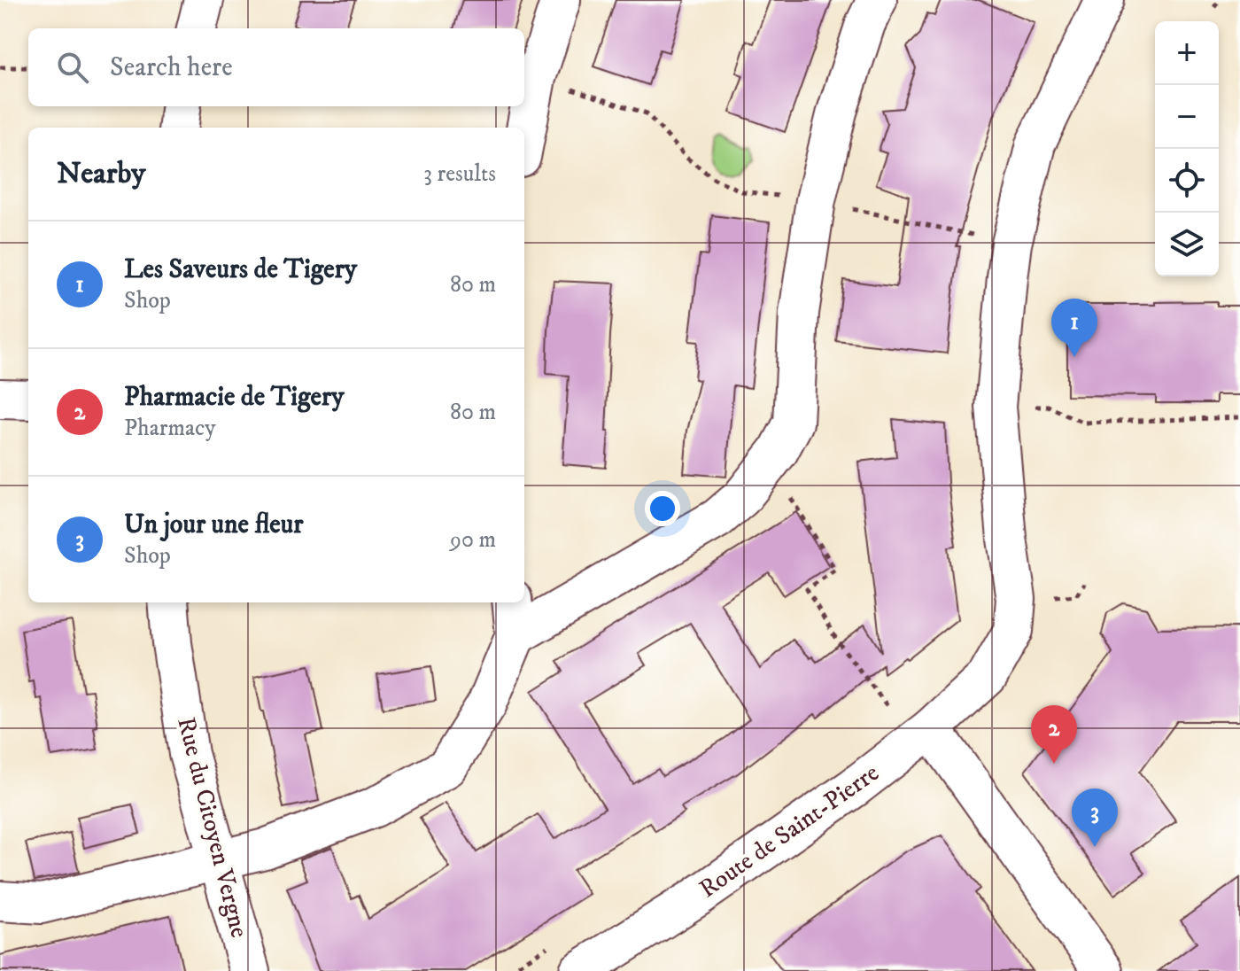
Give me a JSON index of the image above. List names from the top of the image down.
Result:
{
  "streets": {
    "street": ["Rue du Citoyen Vergne", "Route de Saint-Pierre"]
  },
  "page": {
    "map_buttons": ["+", "−"],
    "search": "Search here",
    "heading": ["Nearby", "3 results"],
    "list": [
      {
        "mark": "1",
        "name": "Les Saveurs de Tigery",
        "note": "Shop",
        "value": "80 m"
      },
      {
        "mark": "2",
        "name": "Pharmacie de Tigery",
        "note": "Pharmacy",
        "value": "80 m"
      },
      {
        "mark": "3",
        "name": "Un jour une fleur",
        "note": "Shop",
        "value": "90 m"
      }
    ],
    "pins": ["1", "2", "3"]
  }
}
